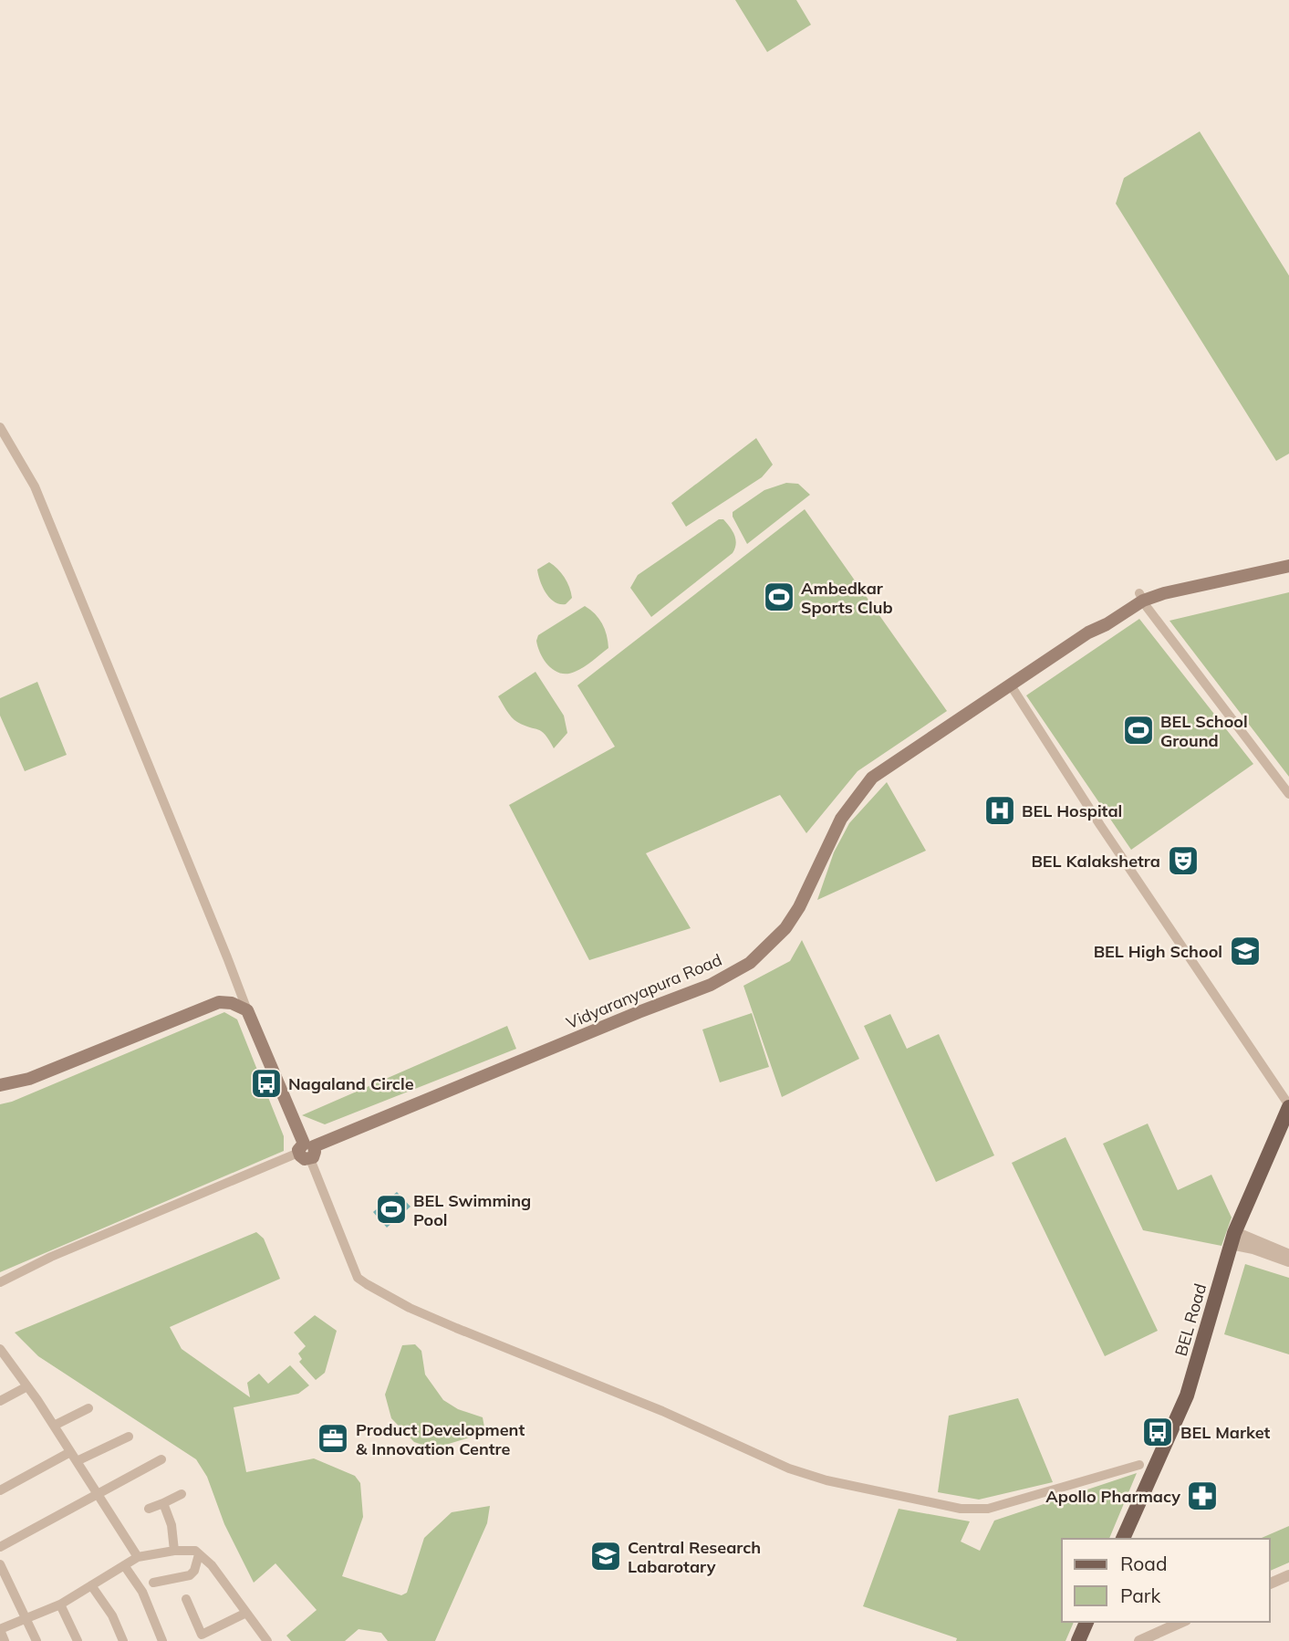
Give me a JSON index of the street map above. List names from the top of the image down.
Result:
{
  "streets": {
    "main road": ["Vidyaranyapura Road", "BEL Road"]
  },
  "places": {
    "sports": ["Ambedkar Sports Club", "BEL School Ground", "BEL Swimming Pool"],
    "hospital": ["BEL Hospital"],
    "theatre": ["BEL Kalakshetra"],
    "school or university": ["BEL High School", "Central Research Labarotary"],
    "bus stop": ["Nagaland Circle", "BEL Market"],
    "office": ["Product Development & Innovation Centre"],
    "pharmacy": ["Apollo Pharmacy"]
  },
  "legend": ["Road", "Park"]
}
